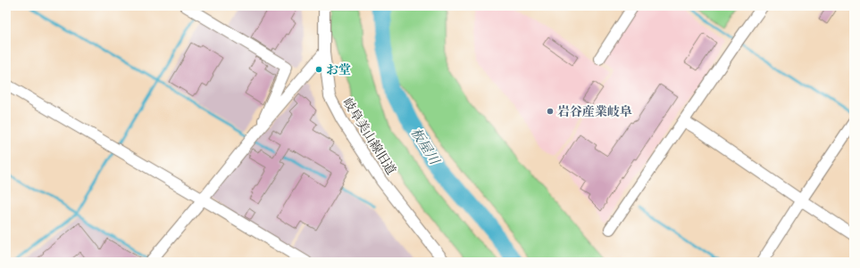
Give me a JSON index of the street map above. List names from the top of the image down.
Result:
{
  "streets": {
    "street": ["岐阜美山線旧道"]
  },
  "water": ["板屋川"],
  "places": ["お堂", "岩谷産業岐阜"]
}
